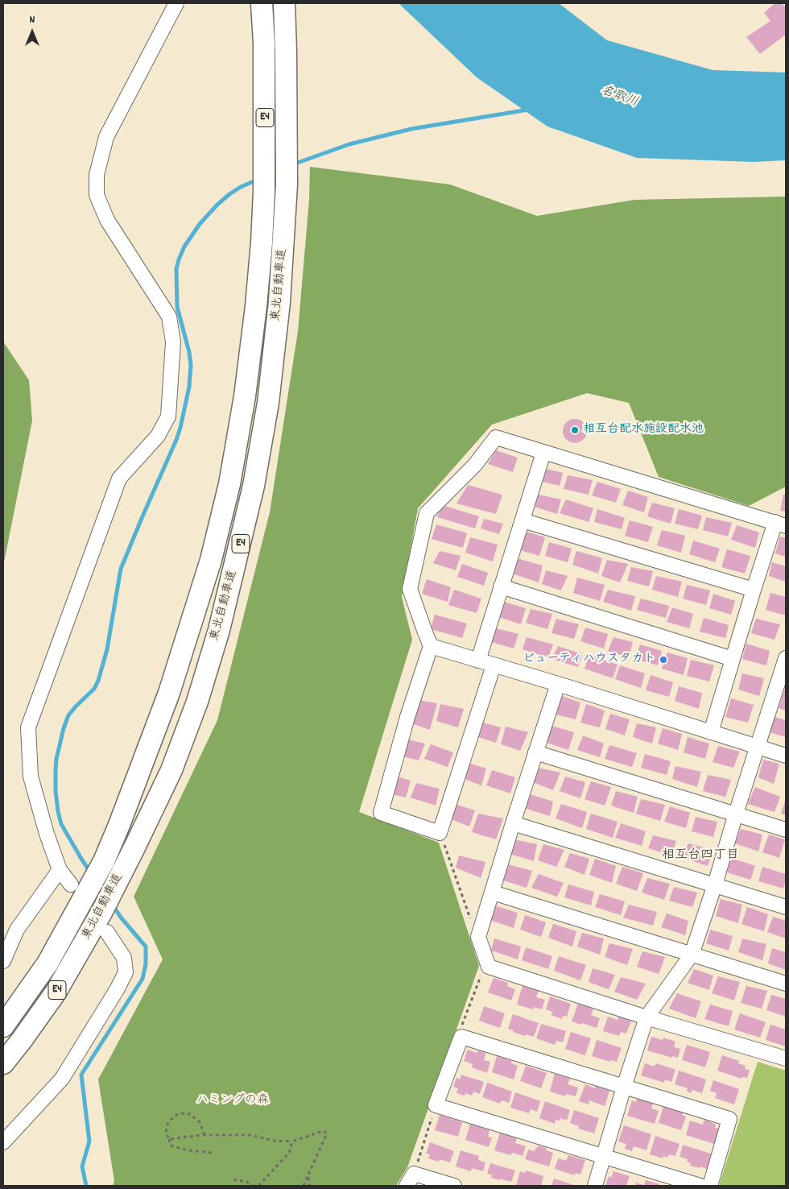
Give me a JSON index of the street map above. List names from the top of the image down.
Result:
{
  "streets": {
    "highway": ["E4", "東北自動車道"]
  },
  "districts": ["相互台四丁目"],
  "water": ["名取川"],
  "parks": ["ハミングの森"],
  "places": ["相互台配水施設配水池", "ビューティハウスタカト"],
  "north": "top"
}
